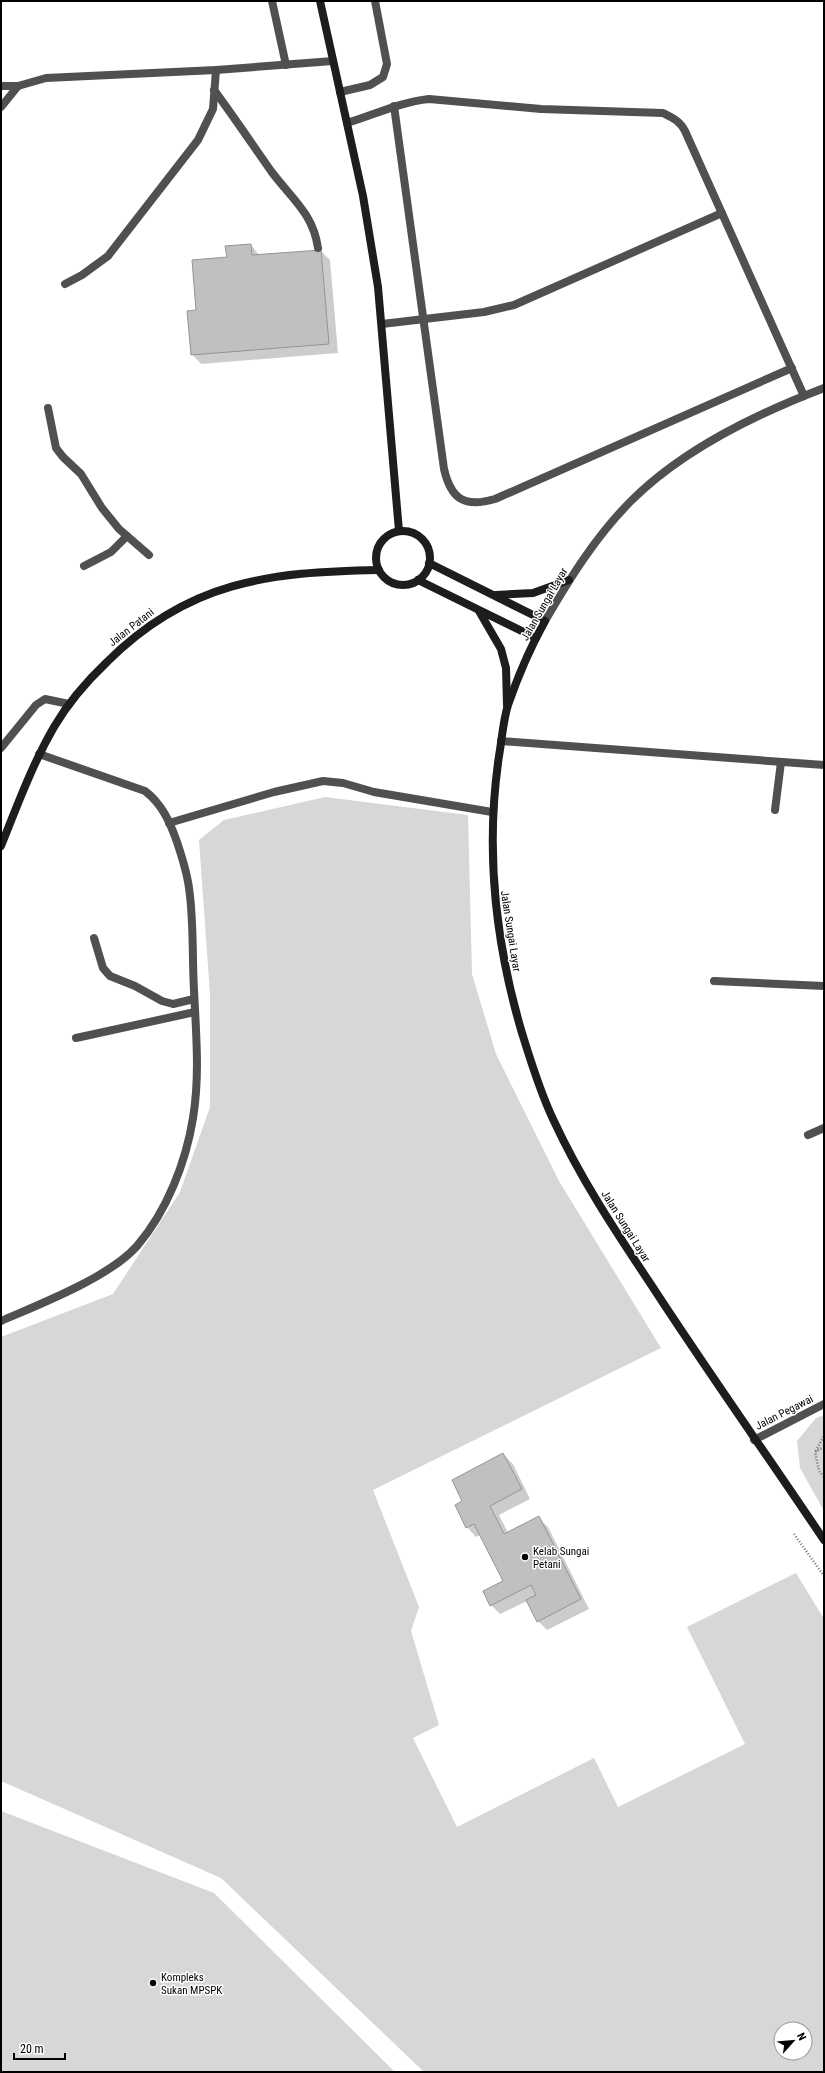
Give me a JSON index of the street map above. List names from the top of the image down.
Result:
{
  "streets": {
    "main road": ["Jalan Sungai Layar", "Jalan Patani"],
    "street": ["Jalan Pegawai"]
  },
  "crossings": [
    ["Jalan Sungai Layar", "Jalan Pegawai"]
  ],
  "places": ["Kelab Sungai Petani", "Kompleks Sukan MPSPK"],
  "scale_bar": "20 m",
  "north": "top right"
}
